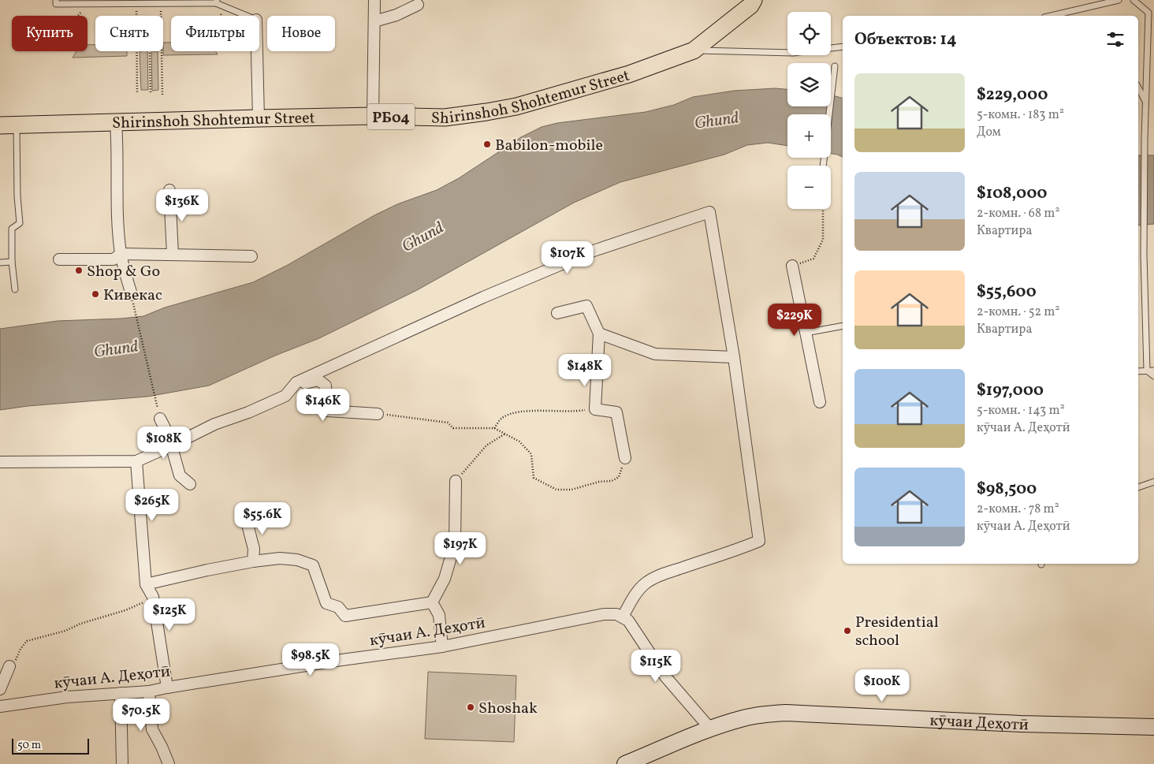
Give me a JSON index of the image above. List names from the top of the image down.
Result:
{
  "streets": {
    "main road": ["Shirinshoh Shohtemur Street", "РБ04", "кӯчаи Деҳотӣ"],
    "street": ["кӯчаи А. Деҳотӣ"]
  },
  "water": ["Ghund"],
  "places": [
    "Babilon-mobile",
    "Shop & Go",
    "Кивекас",
    "Presidential school",
    "Shoshak"
  ],
  "scale_bar": "50 m",
  "page": {
    "map_buttons": ["+", "−"],
    "chip": [
      "Купить",
      "Снять",
      "Фильтры",
      "Новое"
    ],
    "heading": "Объектов: 14",
    "list": [
      {
        "name": "$229,000",
        "note": "5-комн. · 183 m² · Дом"
      },
      {
        "name": "$108,000",
        "note": "2-комн. · 68 m² · Квартира"
      },
      {
        "name": "$55,600",
        "note": "2-комн. · 52 m² · Квартира"
      },
      {
        "name": "$197,000",
        "note": "5-комн. · 143 m² · кӯчаи А. Деҳотӣ"
      },
      {
        "name": "$98,500",
        "note": "2-комн. · 78 m² · кӯчаи А. Деҳотӣ"
      }
    ],
    "price": [
      "$136K",
      "$107K",
      "$229K",
      "$148K",
      "$146K",
      "$108K",
      "$265K",
      "$55.6K",
      "$197K",
      "$125K",
      "$98.5K",
      "$115K",
      "$100K",
      "$70.5K"
    ],
    "scale": "50 m"
  }
}
